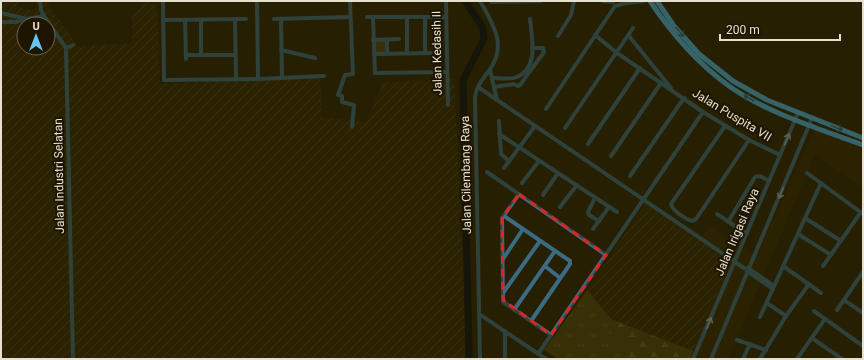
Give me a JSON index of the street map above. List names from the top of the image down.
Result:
{
  "streets": {
    "street": [
      "Jalan Kedasih II",
      "Jalan Puspita VII",
      "Jalan Cilembang Raya",
      "Jalan Industri Selatan",
      "Jalan Irigasi Raya"
    ]
  },
  "crossings": [
    ["Jalan Puspita VII", "Jalan Irigasi Raya"]
  ],
  "scale_bar": "200 m",
  "north": "top"
}
